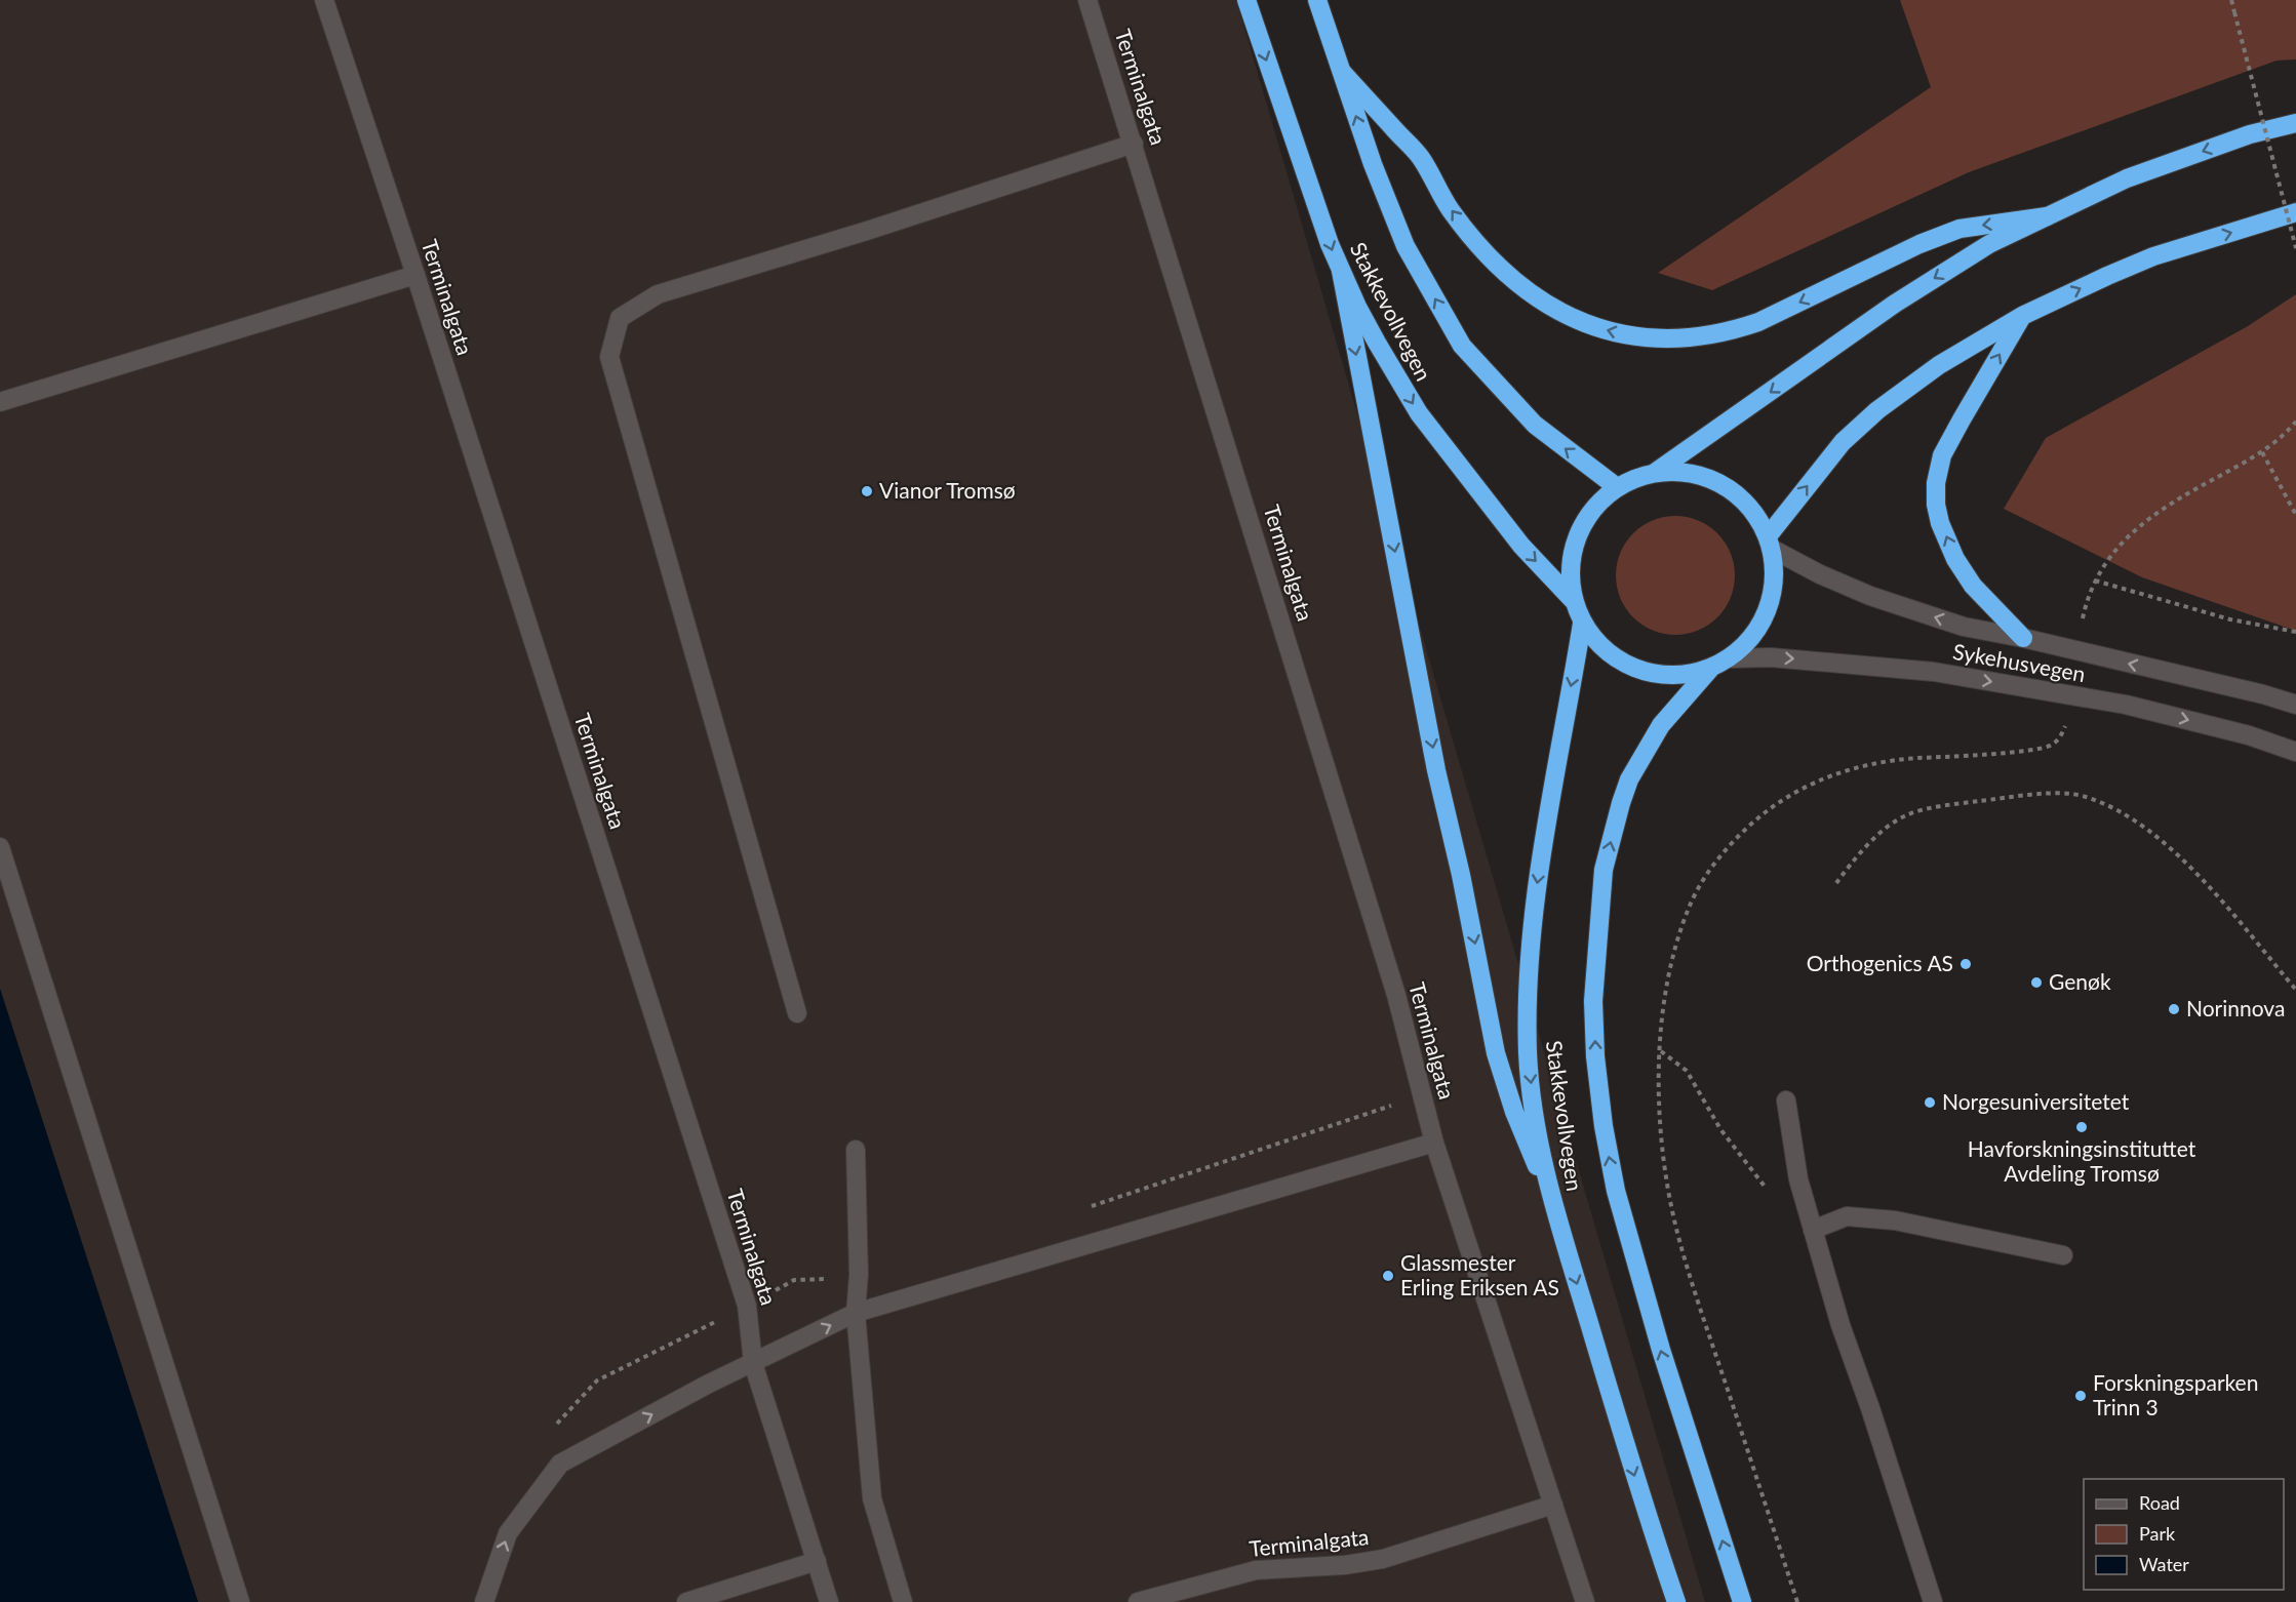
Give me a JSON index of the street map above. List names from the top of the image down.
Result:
{
  "streets": {
    "highway": ["Stakkevollvegen"],
    "street": ["Terminalgata", "Sykehusvegen"]
  },
  "crossings": [
    ["Stakkevollvegen", "Sykehusvegen"]
  ],
  "places": [
    "Vianor Tromsø",
    "Orthogenics AS",
    "Genøk",
    "Norinnova",
    "Norgesuniversitetet",
    "Havforskningsinstituttet Avdeling Tromsø",
    "Glassmester Erling Eriksen AS",
    "Forskningsparken Trinn 3"
  ],
  "legend": ["Road", "Park", "Water"]
}
